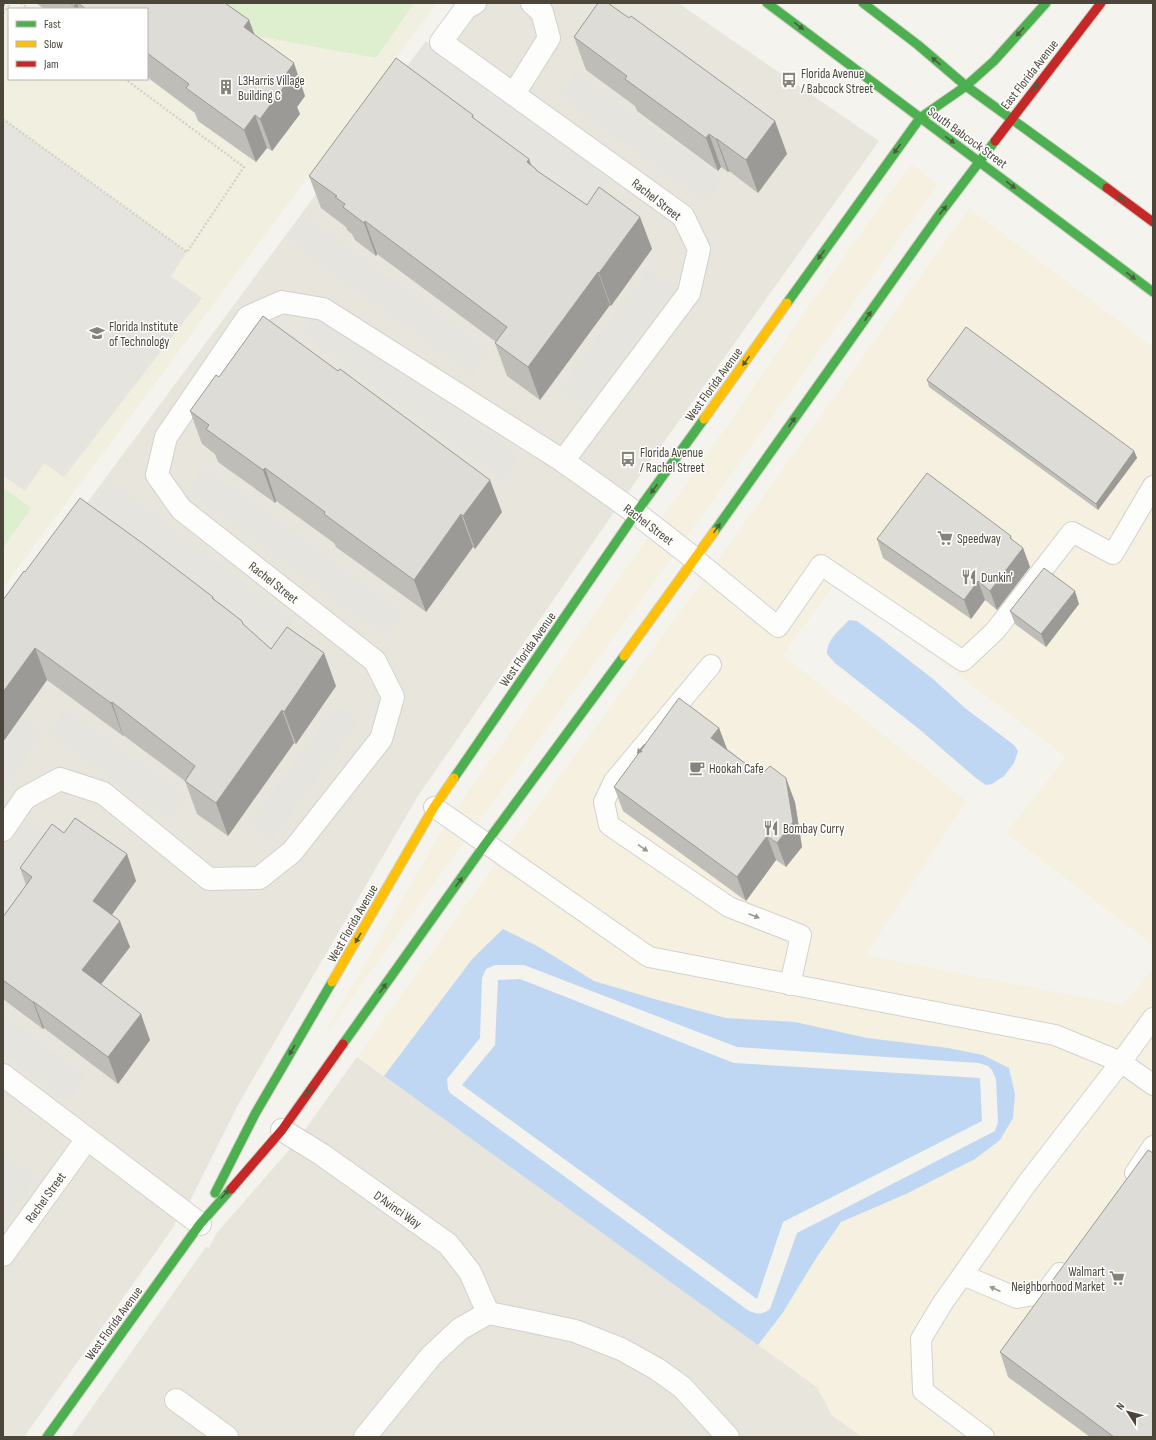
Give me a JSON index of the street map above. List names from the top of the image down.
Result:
{
  "streets": {
    "street": [
      "East Florida Avenue",
      "South Babcock Street",
      "Rachel Street",
      "West Florida Avenue",
      "D'Avinci Way"
    ]
  },
  "crossings": [
    ["East Florida Avenue", "South Babcock Street"],
    ["East Florida Avenue", "West Florida Avenue"],
    ["South Babcock Street", "West Florida Avenue"],
    ["Rachel Street", "West Florida Avenue"],
    ["West Florida Avenue", "D'Avinci Way"]
  ],
  "places": {
    "bus stop": ["Florida Avenue / Babcock Street", "Florida Avenue / Rachel Street"],
    "building": ["L3Harris Village Building C"],
    "school or university": ["Florida Institute of Technology"],
    "supermarket": ["Speedway", "Walmart Neighborhood Market"],
    "restaurant": ["Dunkin'", "Bombay Curry"],
    "cafe": ["Hookah Cafe"]
  },
  "legend": ["Fast", "Slow", "Jam"],
  "north": "top left"
}
